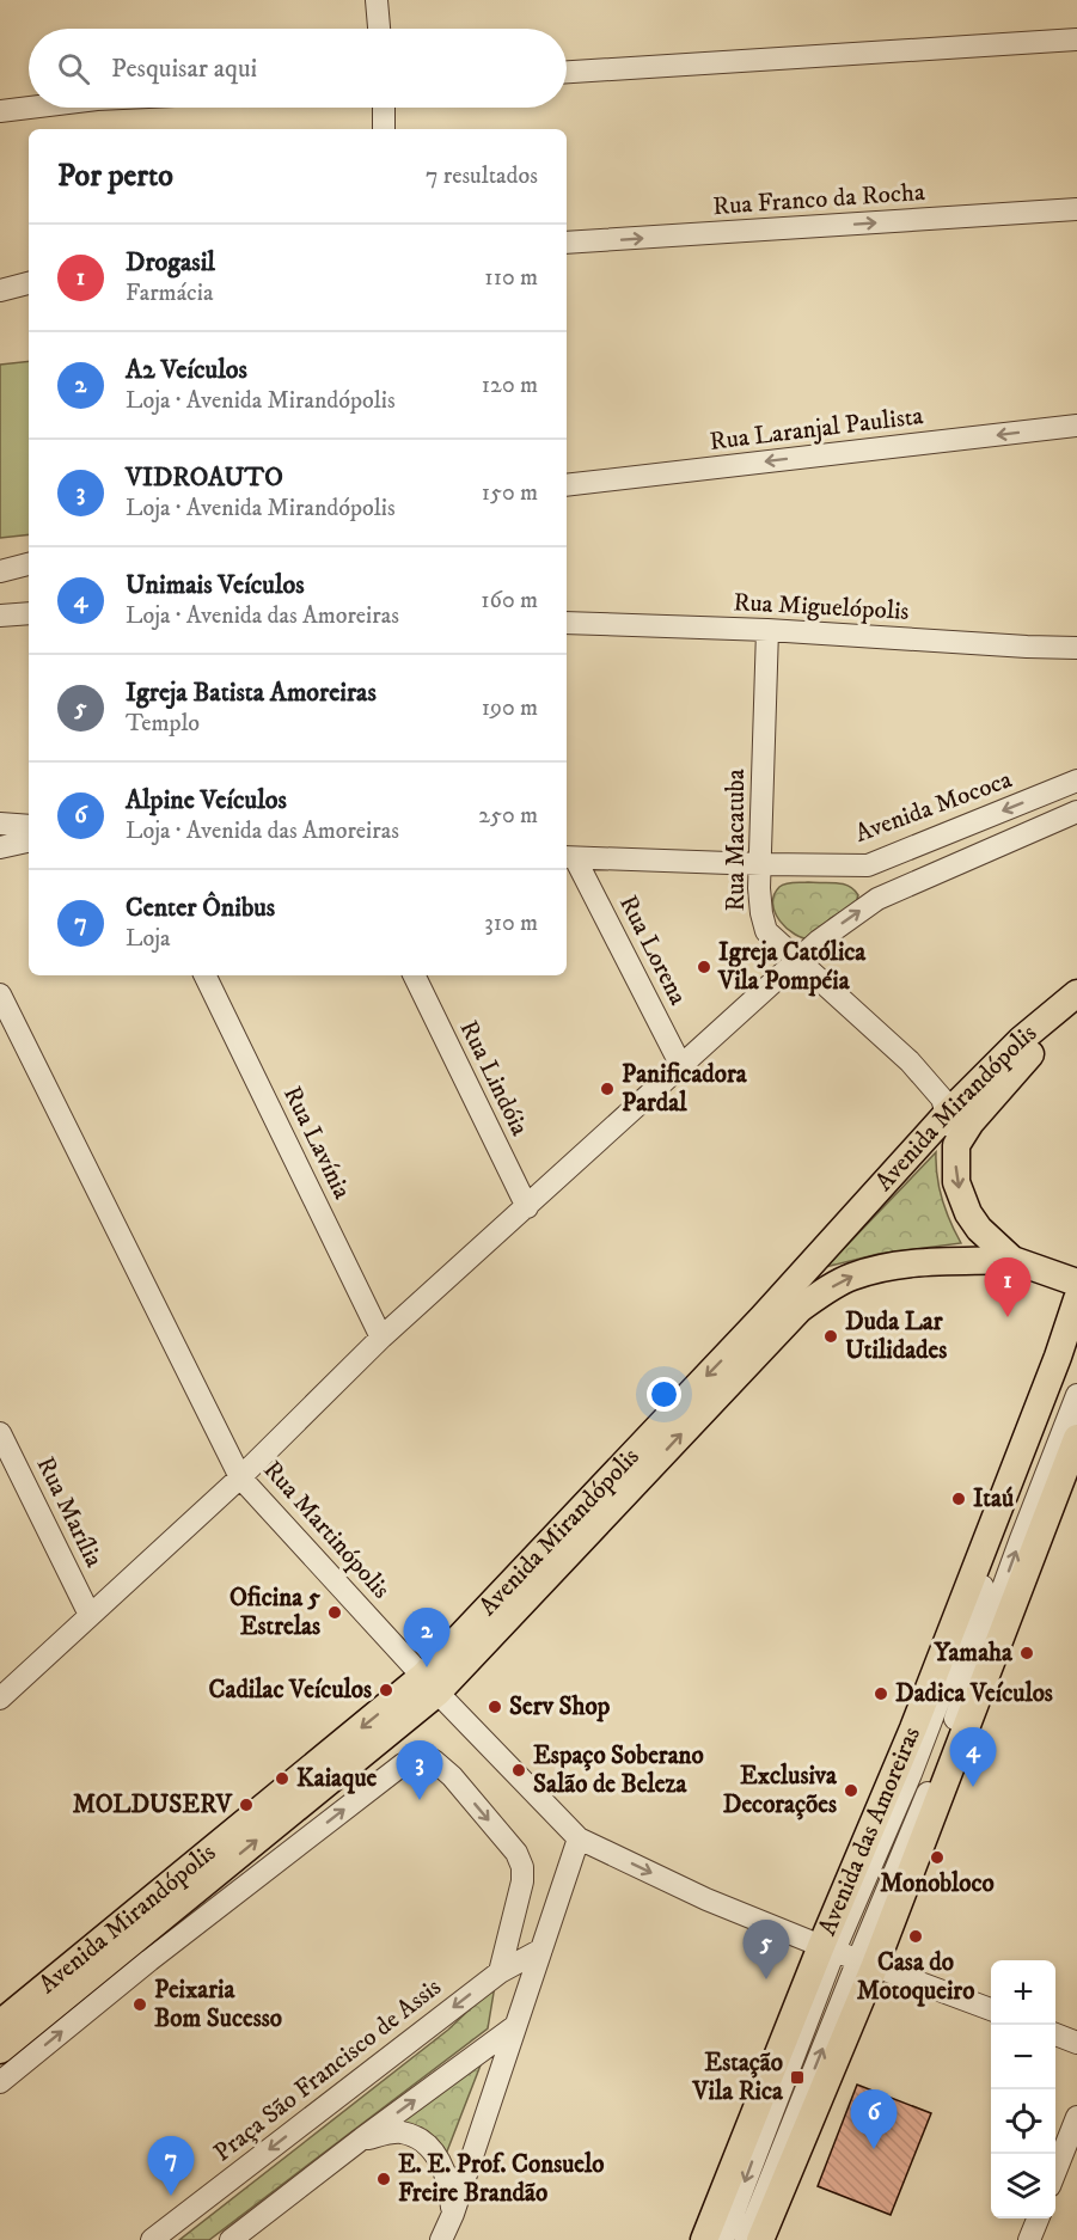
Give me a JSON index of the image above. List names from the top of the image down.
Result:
{
  "streets": {
    "main road": ["Avenida Mirandópolis", "Avenida das Amoreiras"],
    "street": [
      "Rua Franco da Rocha",
      "Rua Laranjal Paulista",
      "Rua Miguelópolis",
      "Avenida Mococa",
      "Rua Macatuba",
      "Rua Lorena",
      "Rua Lindóia",
      "Rua Lavínia",
      "Rua Marília",
      "Rua Martinópolis",
      "Praça São Francisco de Assis"
    ]
  },
  "crossings": [
    ["Rua Miguelópolis", "Rua Macatuba"],
    ["Avenida Mococa", "Rua Macatuba"],
    ["Avenida Mococa", "Rua Lorena"],
    ["Rua Macatuba", "Avenida Mirandópolis"],
    ["Avenida Mirandópolis", "Rua Martinópolis"],
    ["Avenida Mirandópolis", "Praça São Francisco de Assis"],
    ["Rua Martinópolis", "Avenida das Amoreiras"]
  ],
  "one_way": ["Rua Laranjal Paulista"],
  "places": {
    "other": [
      "Igreja Católica Vila Pompéia",
      "Panificadora Pardal",
      "Duda Lar Utilidades",
      "Itaú",
      "Oficina 5 Estrelas",
      "Yamaha",
      "Cadilac Veículos",
      "Dadica Veículos",
      "Serv Shop",
      "Espaço Soberano Salão de Beleza",
      "Kaiaque",
      "Exclusiva Decorações",
      "MOLDUSERV",
      "Monobloco",
      "Casa do Motoqueiro",
      "Peixaria Bom Sucesso",
      "E. E. Prof. Consuelo Freire Brandão"
    ],
    "transit": ["Estação Vila Rica"]
  },
  "page": {
    "search": "Pesquisar aqui",
    "heading": ["Por perto", "7 resultados"],
    "list": [
      {
        "mark": "1",
        "name": "Drogasil",
        "note": "Farmácia",
        "value": "110 m"
      },
      {
        "mark": "2",
        "name": "A2 Veículos",
        "note": "Loja · Avenida Mirandópolis",
        "value": "120 m"
      },
      {
        "mark": "3",
        "name": "VIDROAUTO",
        "note": "Loja · Avenida Mirandópolis",
        "value": "150 m"
      },
      {
        "mark": "4",
        "name": "Unimais Veículos",
        "note": "Loja · Avenida das Amoreiras",
        "value": "160 m"
      },
      {
        "mark": "5",
        "name": "Igreja Batista Amoreiras",
        "note": "Templo",
        "value": "190 m"
      },
      {
        "mark": "6",
        "name": "Alpine Veículos",
        "note": "Loja · Avenida das Amoreiras",
        "value": "250 m"
      },
      {
        "mark": "7",
        "name": "Center Ônibus",
        "note": "Loja",
        "value": "310 m"
      }
    ],
    "pins": [
      "1",
      "2",
      "4",
      "3",
      "5",
      "6",
      "7"
    ],
    "map_buttons": ["+", "−"]
  }
}
